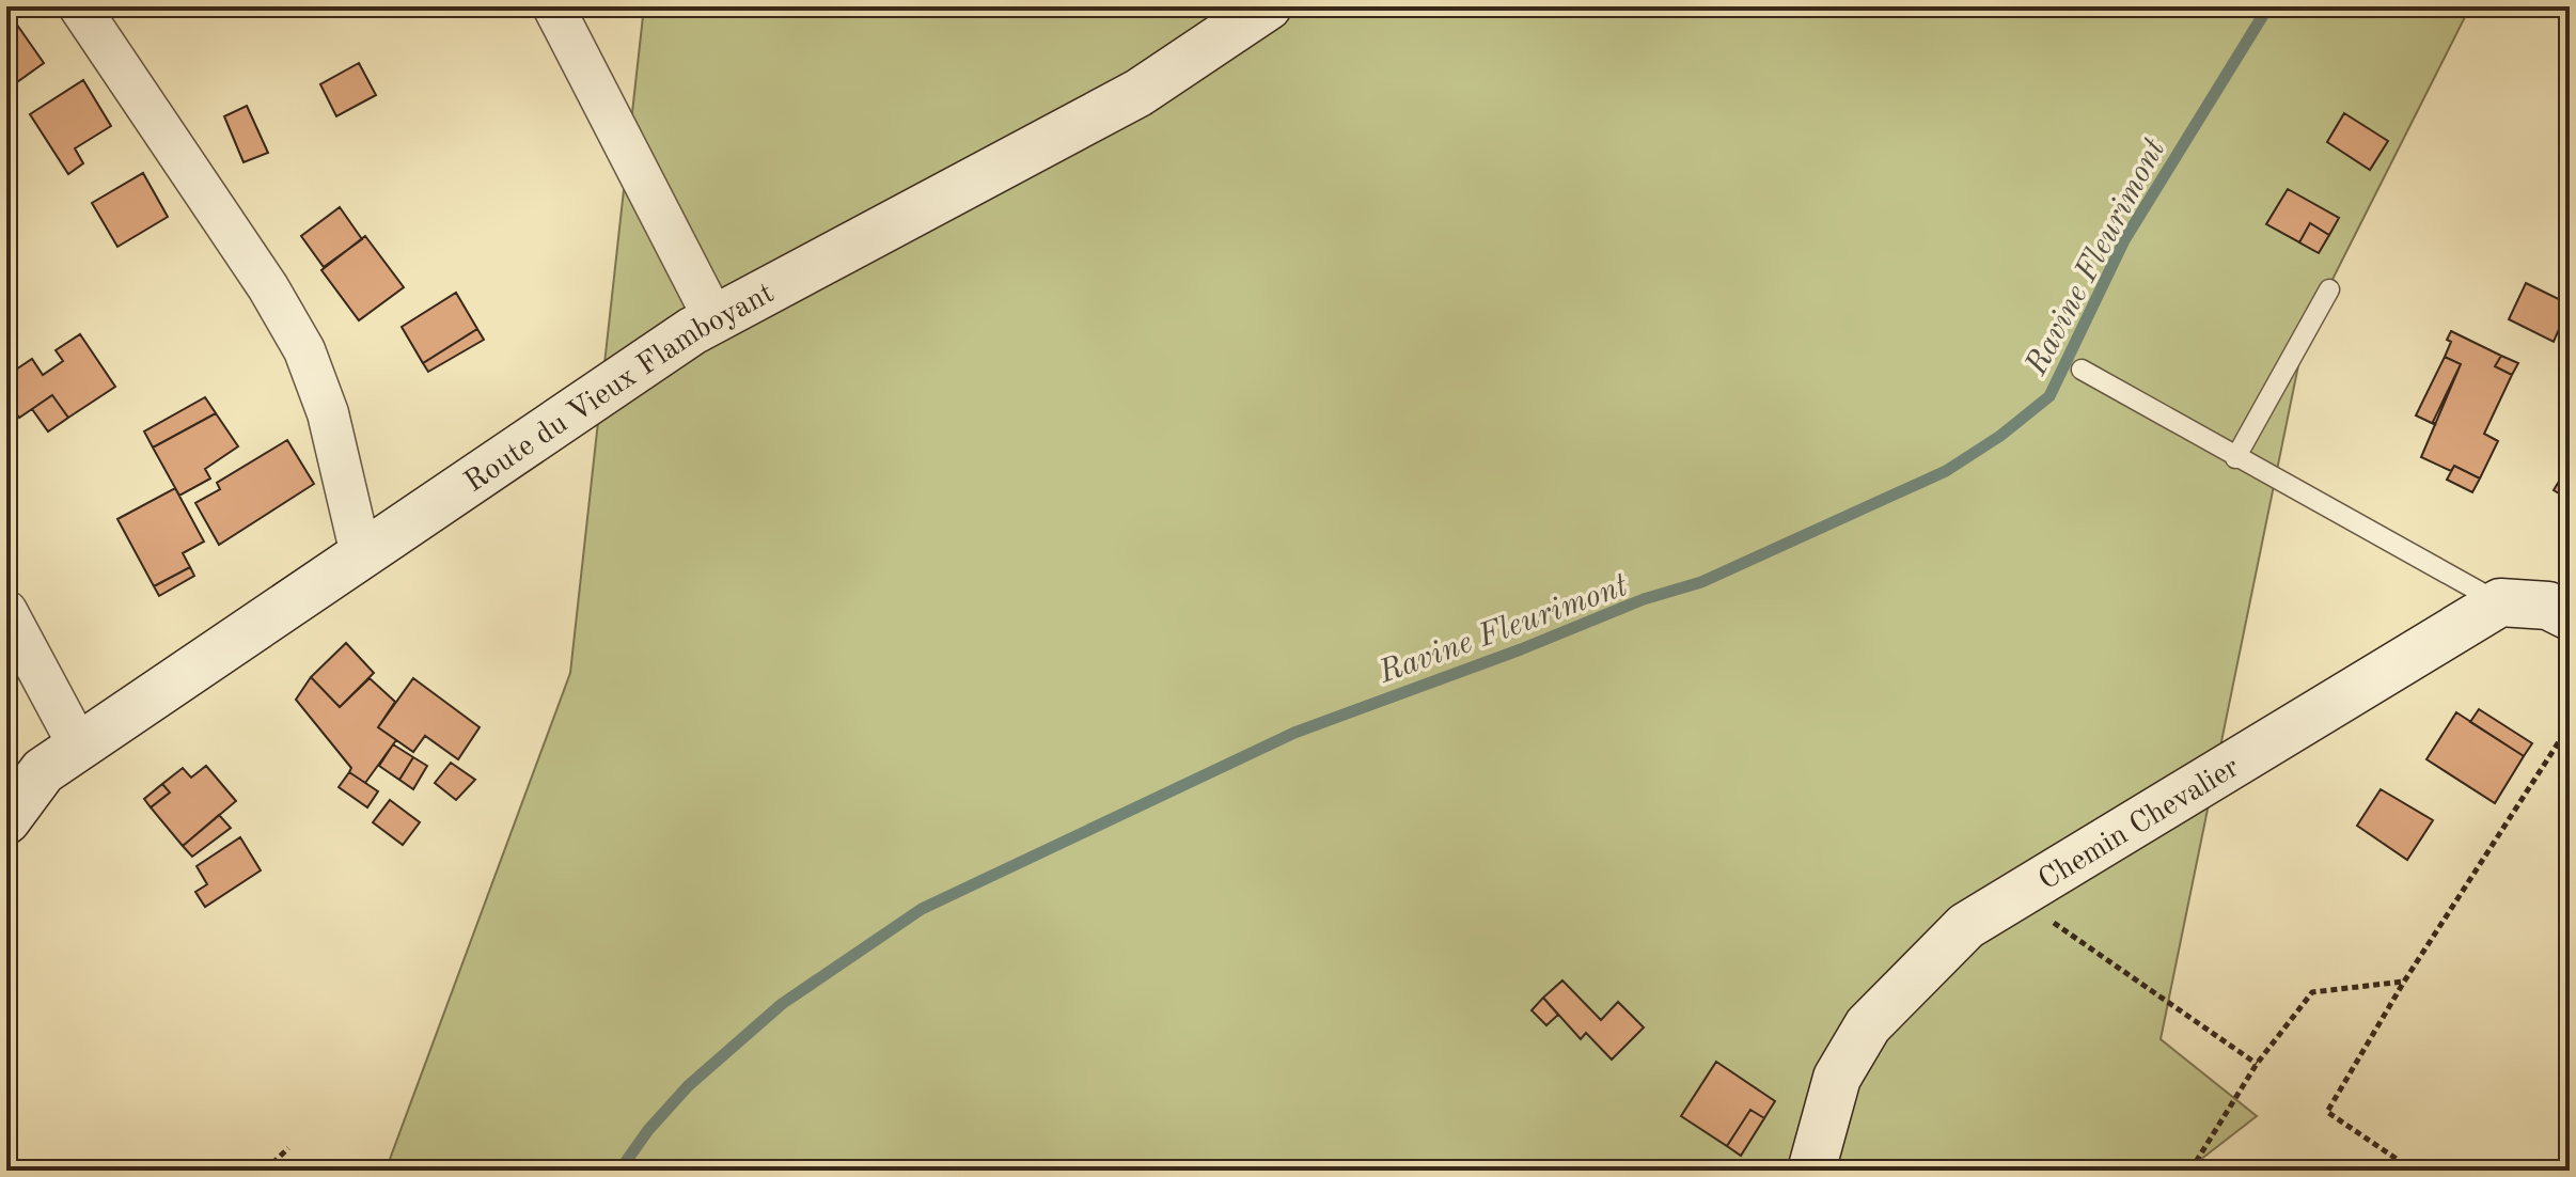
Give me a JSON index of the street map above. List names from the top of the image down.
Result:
{
  "streets": {
    "main road": ["Route du Vieux Flamboyant", "Chemin Chevalier"]
  },
  "water": ["Ravine Fleurimont"]
}
